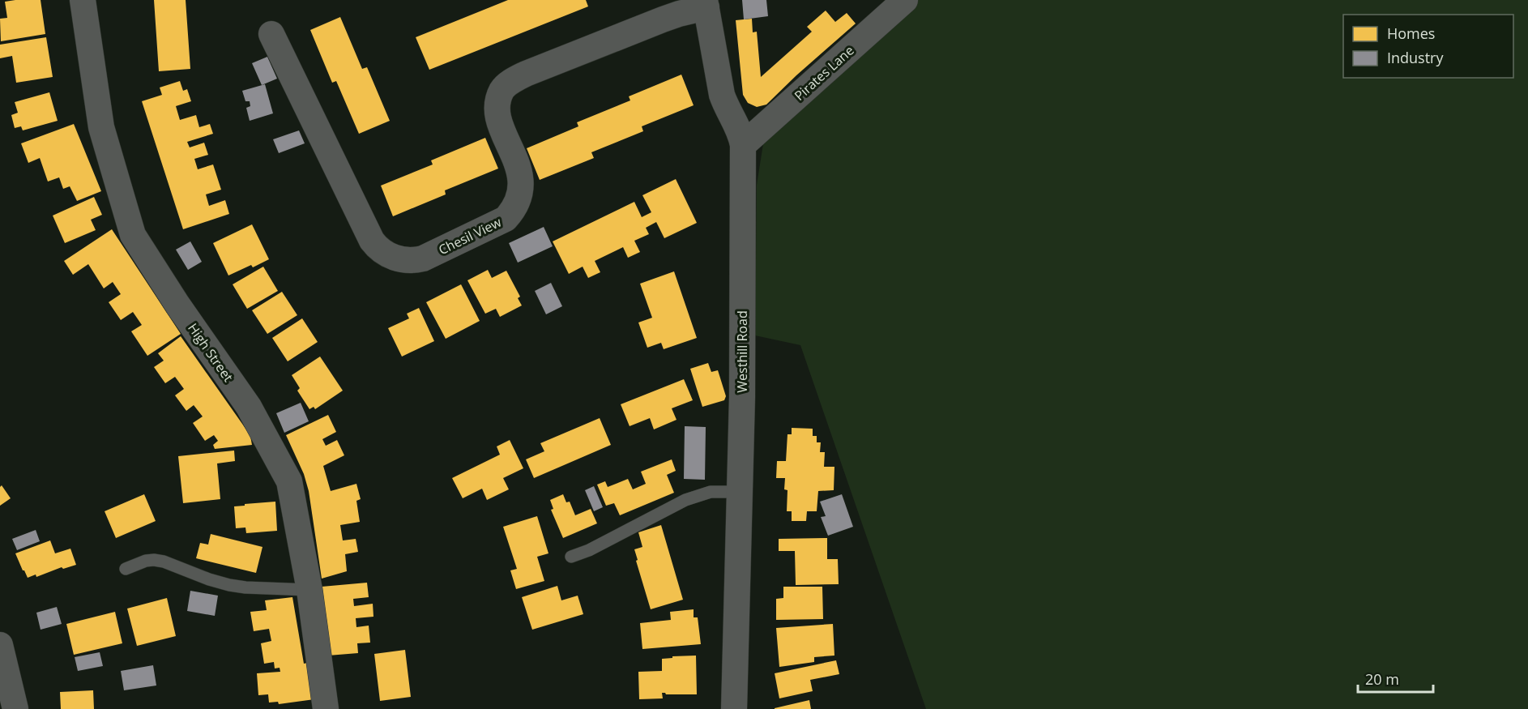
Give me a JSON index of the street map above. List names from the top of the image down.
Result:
{
  "streets": {
    "street": [
      "Pirates Lane",
      "Chesil View",
      "Westhill Road",
      "High Street"
    ]
  },
  "crossings": [
    ["Pirates Lane", "Westhill Road"],
    ["Chesil View", "Westhill Road"]
  ],
  "legend": ["Homes", "Industry"],
  "scale_bar": "20 m"
}
